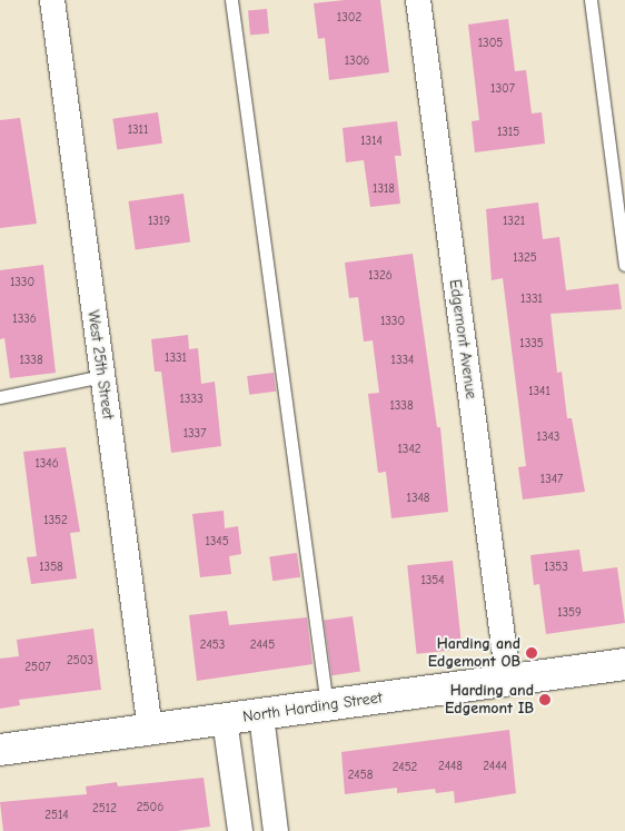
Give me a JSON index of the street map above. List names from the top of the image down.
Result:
{
  "streets": {
    "street": ["Edgemont Avenue", "West 25th Street", "North Harding Street"]
  },
  "crossings": [
    ["Edgemont Avenue", "North Harding Street"],
    ["West 25th Street", "North Harding Street"]
  ],
  "places": ["Harding and Edgemont OB", "Harding and Edgemont IB"],
  "house_numbers": [
    "1302",
    "1305",
    "1306",
    "1307",
    "1311",
    "1315",
    "1314",
    "1318",
    "1319",
    "1321",
    "1325",
    "1326",
    "1330",
    "1331",
    "1336",
    "1330",
    "1335",
    "1331",
    "1338",
    "1334",
    "1341",
    "1333",
    "1338",
    "1337",
    "1343",
    "1342",
    "1346",
    "1347",
    "1348",
    "1352",
    "1345",
    "1358",
    "1353",
    "1354",
    "1359",
    "2453",
    "2445",
    "2503",
    "2507",
    "2448",
    "2444",
    "2452",
    "2458",
    "2506",
    "2512",
    "2514"
  ]
}
